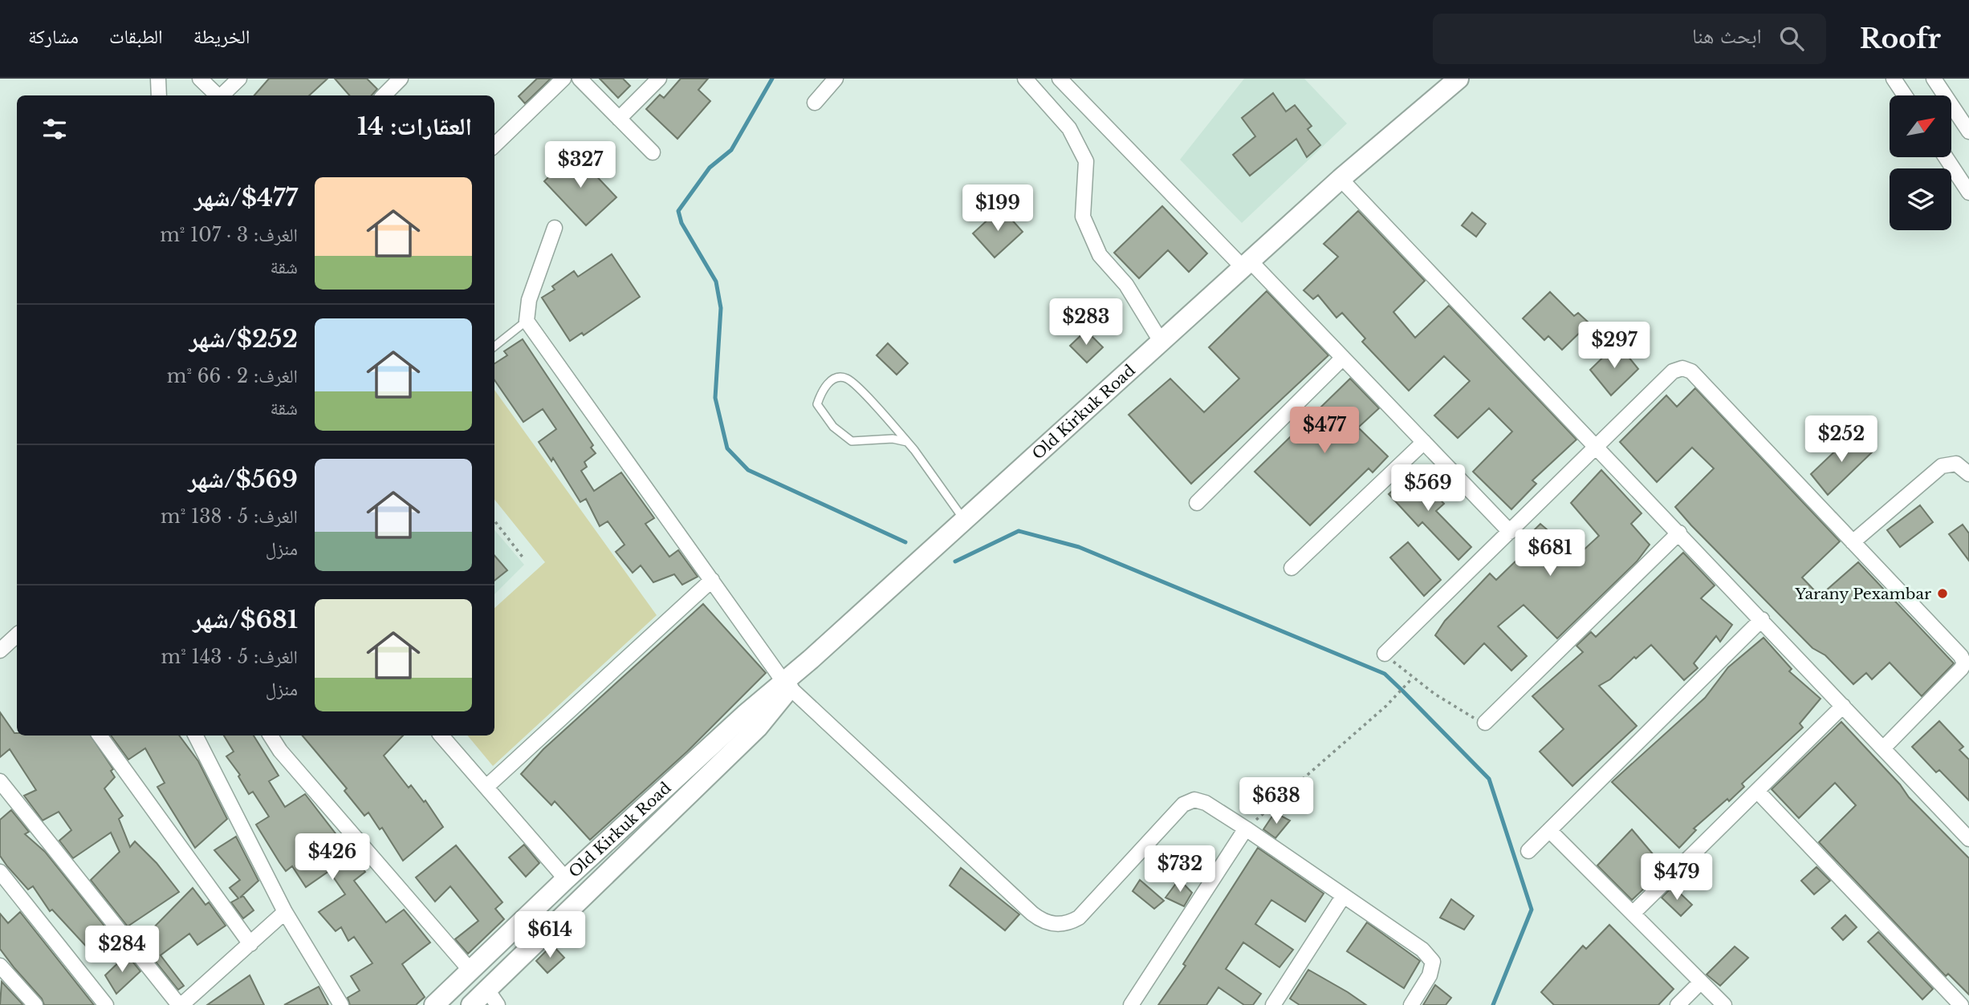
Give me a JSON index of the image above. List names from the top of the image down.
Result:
{
  "streets": {
    "street": ["Old Kirkuk Road"]
  },
  "places": ["Yarany Pexambar"],
  "north": "top right",
  "page": {
    "header": "Roofr",
    "search": "ابحث هنا",
    "nav": ["الخريطة", "الطبقات", "مشاركة"],
    "heading": "العقارات: 14",
    "price": [
      "$327",
      "$199",
      "$283",
      "$297",
      "$477",
      "$252",
      "$569",
      "$681",
      "$638",
      "$426",
      "$732",
      "$479",
      "$614",
      "$284"
    ],
    "list": [
      {
        "name": "$477/شهر",
        "note": "الغرف: 3 · 107 m² · شقة"
      },
      {
        "name": "$252/شهر",
        "note": "الغرف: 2 · 66 m² · شقة"
      },
      {
        "name": "$569/شهر",
        "note": "الغرف: 5 · 138 m² · منزل"
      },
      {
        "name": "$681/شهر",
        "note": "الغرف: 5 · 143 m² · منزل"
      }
    ]
  }
}
